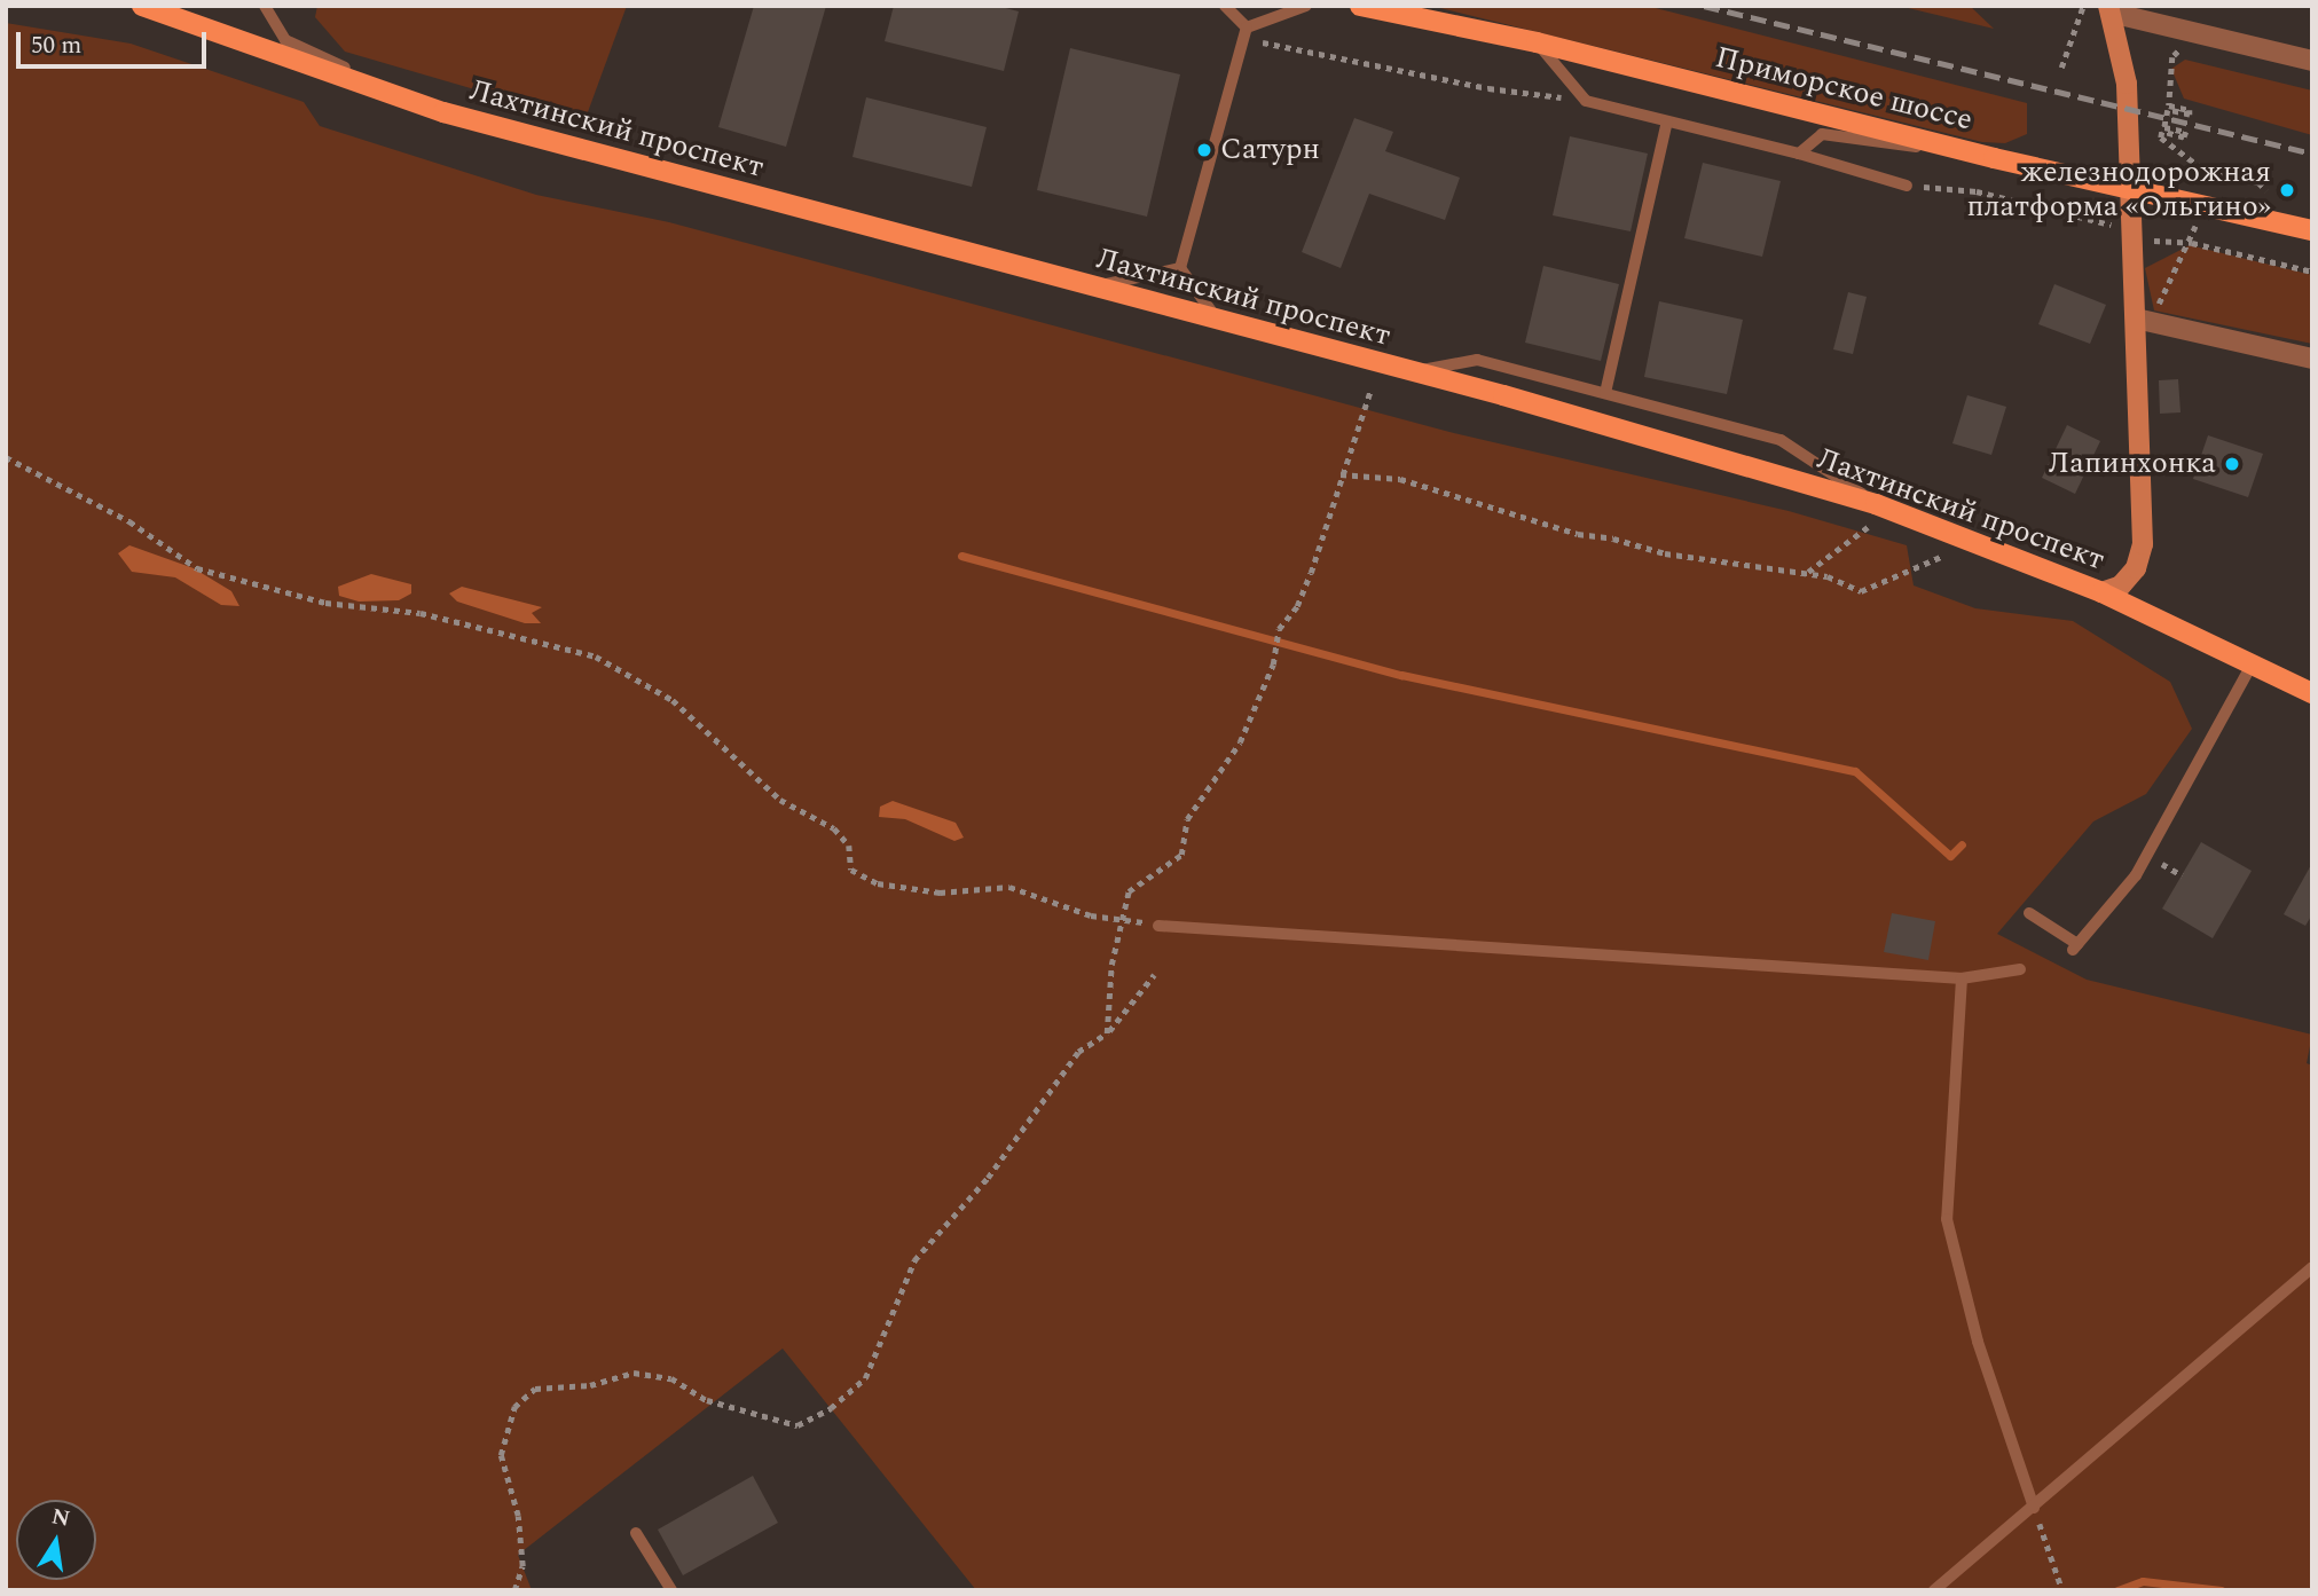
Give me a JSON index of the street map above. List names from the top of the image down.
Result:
{
  "streets": {
    "main road": ["Приморское шоссе", "Лахтинский проспект"]
  },
  "places": ["Сатурн", "железнодорожная платформа «Ольгино»", "Лапинхонка"],
  "scale_bar": "50 m",
  "north": "top"
}
